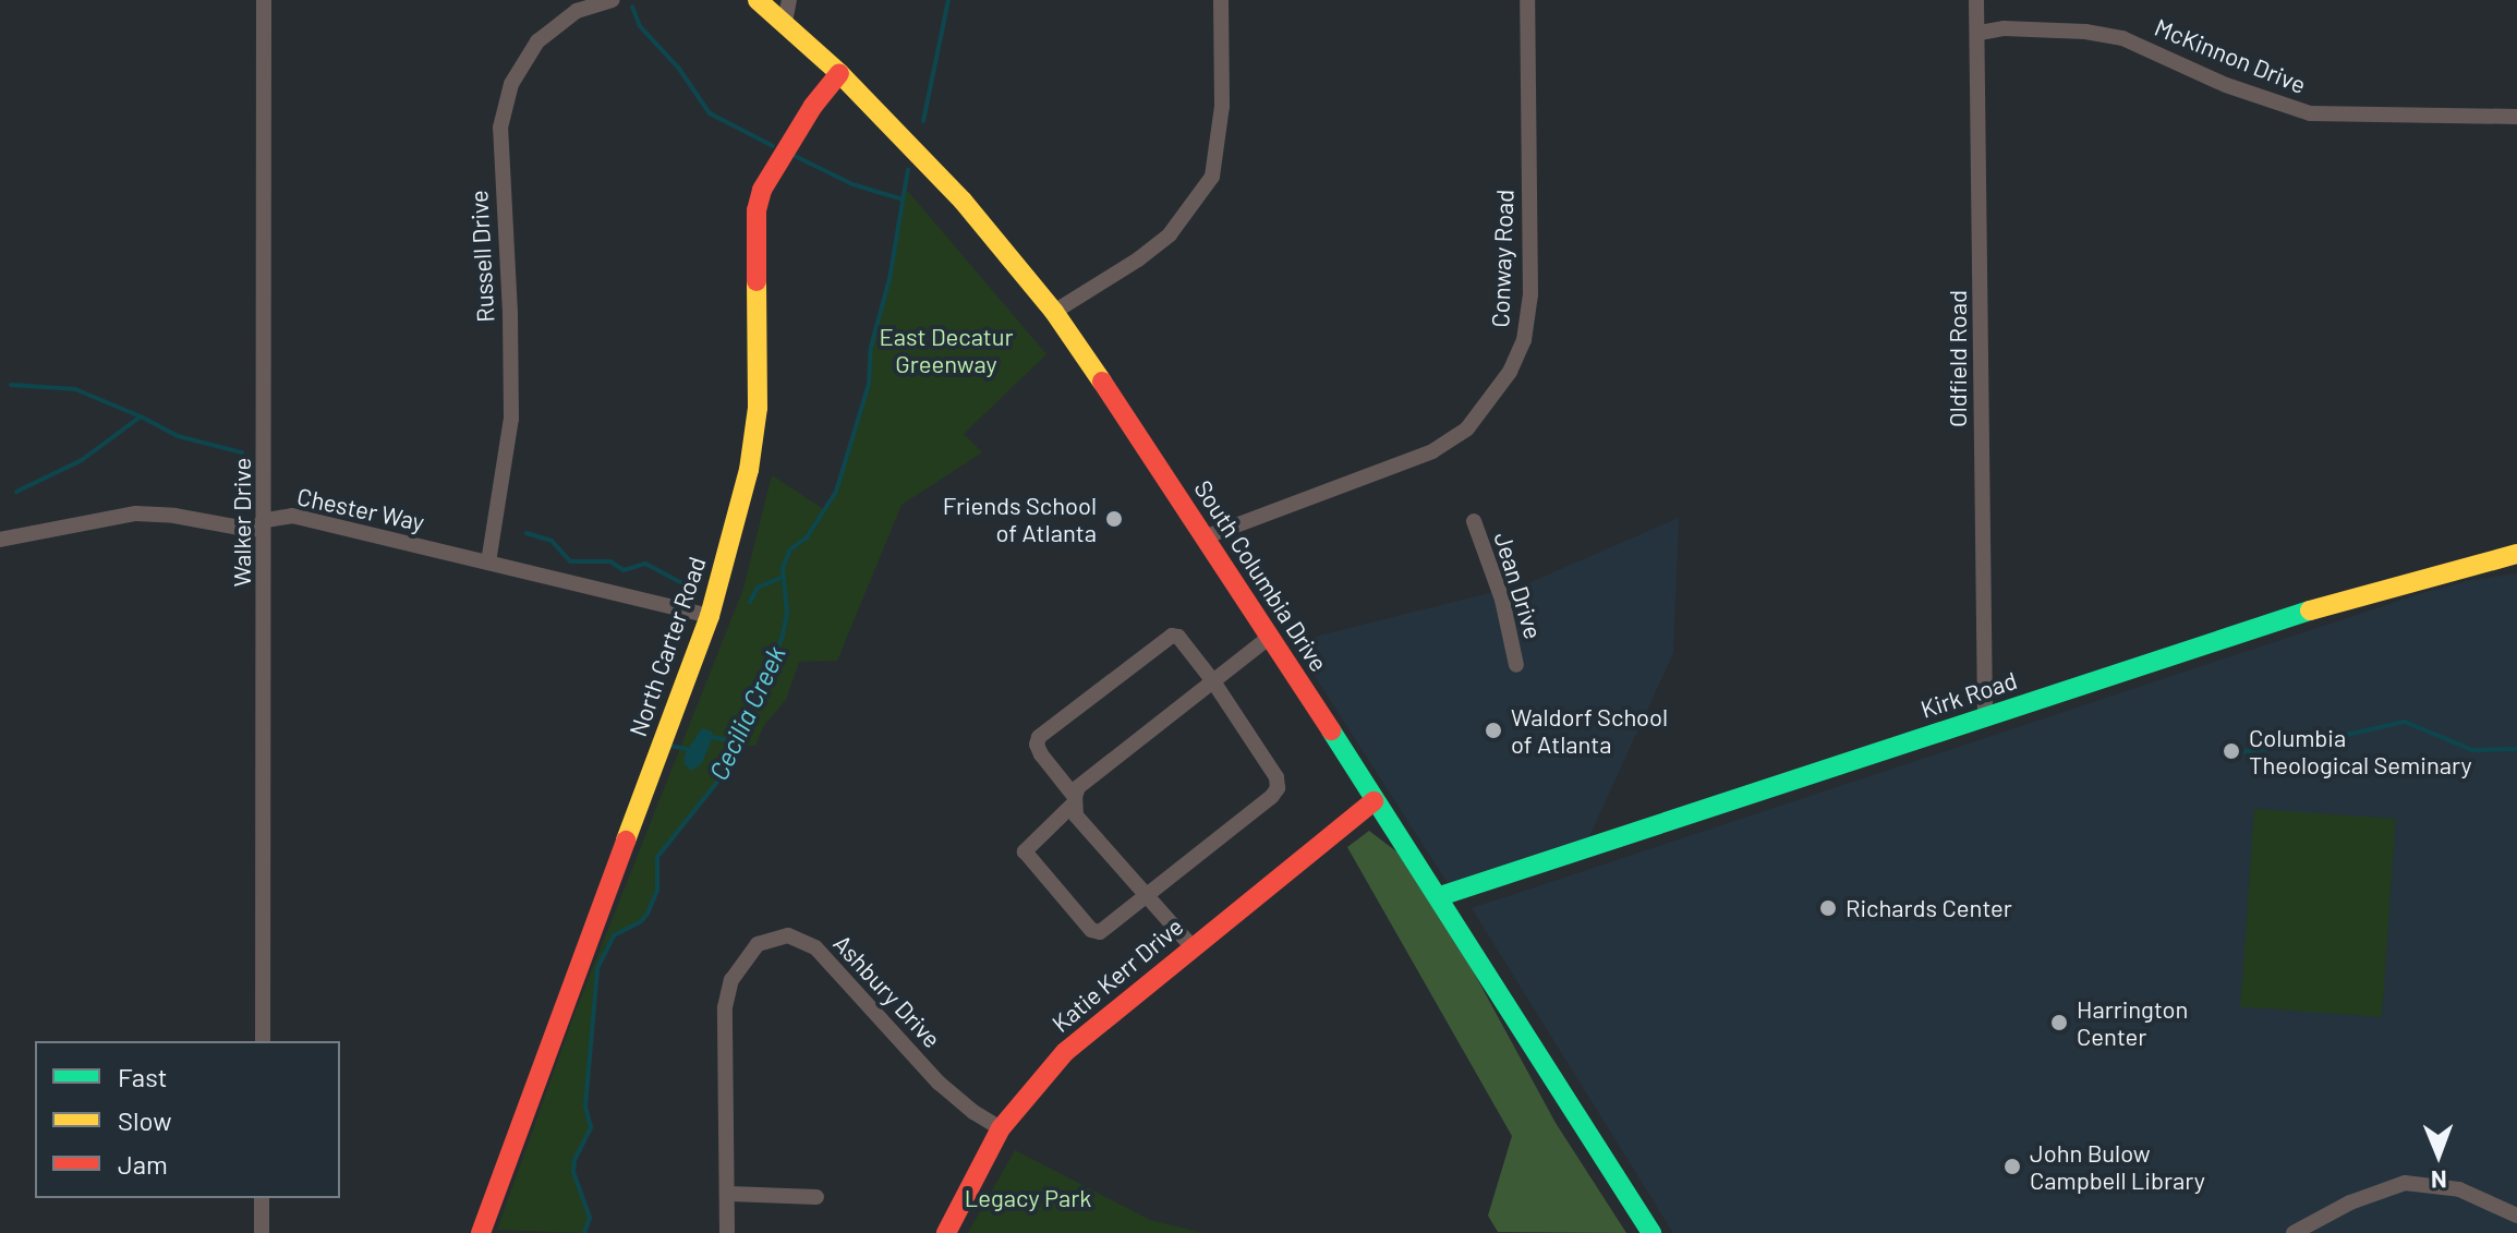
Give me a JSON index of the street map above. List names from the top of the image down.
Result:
{
  "streets": {
    "street": [
      "McKinnon Drive",
      "Russell Drive",
      "Conway Road",
      "Oldfield Road",
      "Chester Way",
      "Walker Drive",
      "South Columbia Drive",
      "Jean Drive",
      "North Carter Road",
      "Kirk Road",
      "Katie Kerr Drive",
      "Ashbury Drive"
    ]
  },
  "crossings": [
    ["McKinnon Drive", "Oldfield Road"],
    ["Russell Drive", "Chester Way"],
    ["Conway Road", "South Columbia Drive"],
    ["Oldfield Road", "Kirk Road"],
    ["Chester Way", "Walker Drive"],
    ["Chester Way", "North Carter Road"],
    ["South Columbia Drive", "North Carter Road"],
    ["South Columbia Drive", "Kirk Road"],
    ["South Columbia Drive", "Katie Kerr Drive"],
    ["Katie Kerr Drive", "Ashbury Drive"]
  ],
  "water": ["Cecilia Creek"],
  "parks": ["East Decatur Greenway", "Legacy Park"],
  "places": [
    "Friends School of Atlanta",
    "Waldorf School of Atlanta",
    "Columbia Theological Seminary",
    "Richards Center",
    "Harrington Center",
    "John Bulow Campbell Library"
  ],
  "legend": ["Fast", "Slow", "Jam"],
  "north": "bottom"
}
